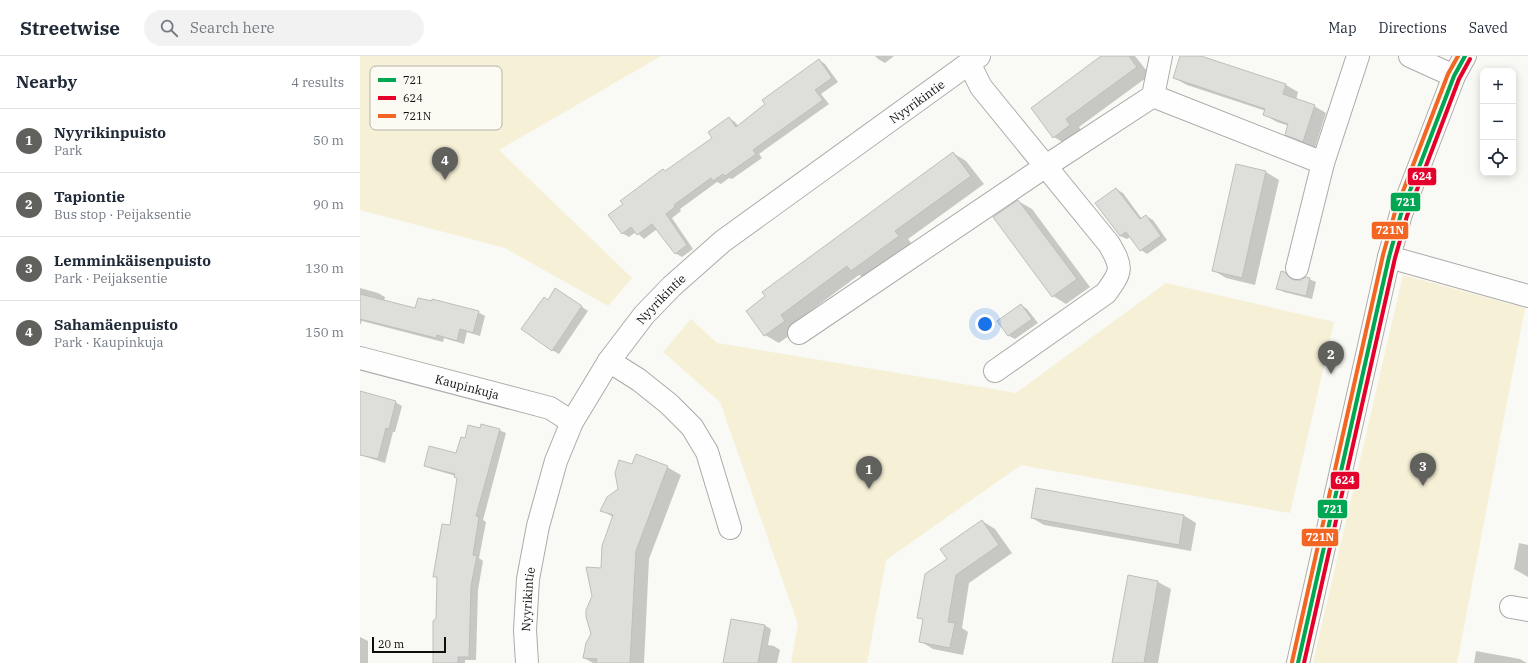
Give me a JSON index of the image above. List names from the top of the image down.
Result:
{
  "streets": {
    "street": ["Nyyrikintie", "Kaupinkuja"]
  },
  "crossings": [
    ["Nyyrikintie", "Kaupinkuja"]
  ],
  "lines": ["transit line 721", "transit line 721N", "transit line 624"],
  "legend": ["721", "624", "721N"],
  "scale_bar": "20 m",
  "page": {
    "header": "Streetwise",
    "search": "Search here",
    "nav": ["Map", "Directions", "Saved"],
    "heading": ["Nearby", "4 results"],
    "map_buttons": ["+", "−"],
    "list": [
      {
        "mark": "1",
        "name": "Nyyrikinpuisto",
        "note": "Park",
        "value": "50 m"
      },
      {
        "mark": "2",
        "name": "Tapiontie",
        "note": "Bus stop · Peijaksentie",
        "value": "90 m"
      },
      {
        "mark": "3",
        "name": "Lemminkäisenpuisto",
        "note": "Park · Peijaksentie",
        "value": "130 m"
      },
      {
        "mark": "4",
        "name": "Sahamäenpuisto",
        "note": "Park · Kaupinkuja",
        "value": "150 m"
      }
    ],
    "pins": [
      "4",
      "2",
      "3",
      "1"
    ],
    "scale": "20 m"
  }
}
